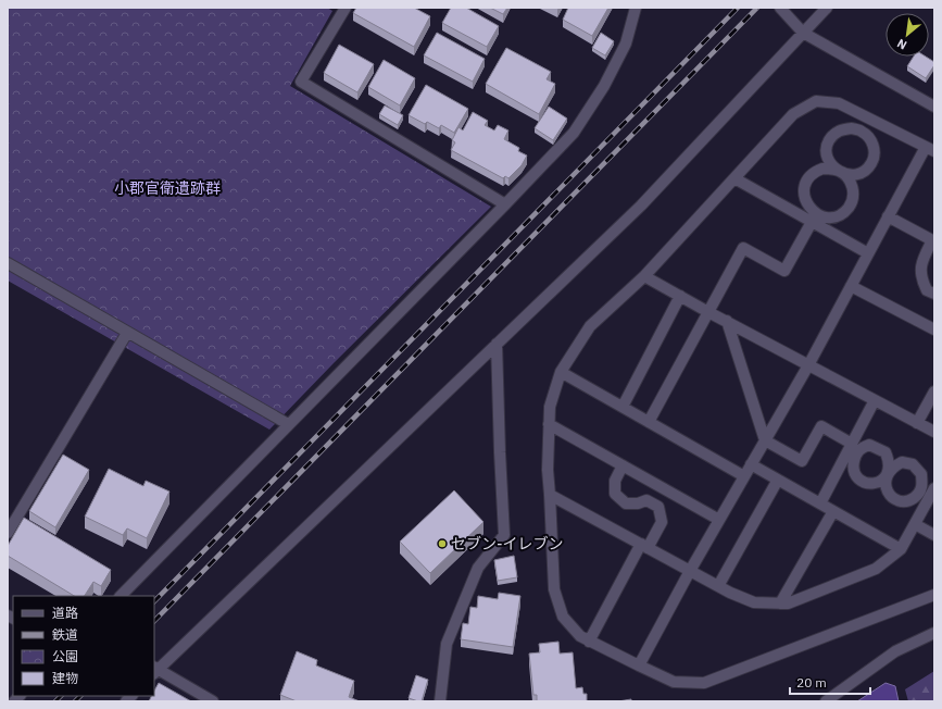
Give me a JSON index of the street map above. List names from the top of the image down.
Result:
{
  "parks": ["小郡官衛遺跡群"],
  "places": ["セブン-イレブン"],
  "legend": [
    "道路",
    "鉄道",
    "公園",
    "建物"
  ],
  "scale_bar": "20 m",
  "north": "bottom left"
}
